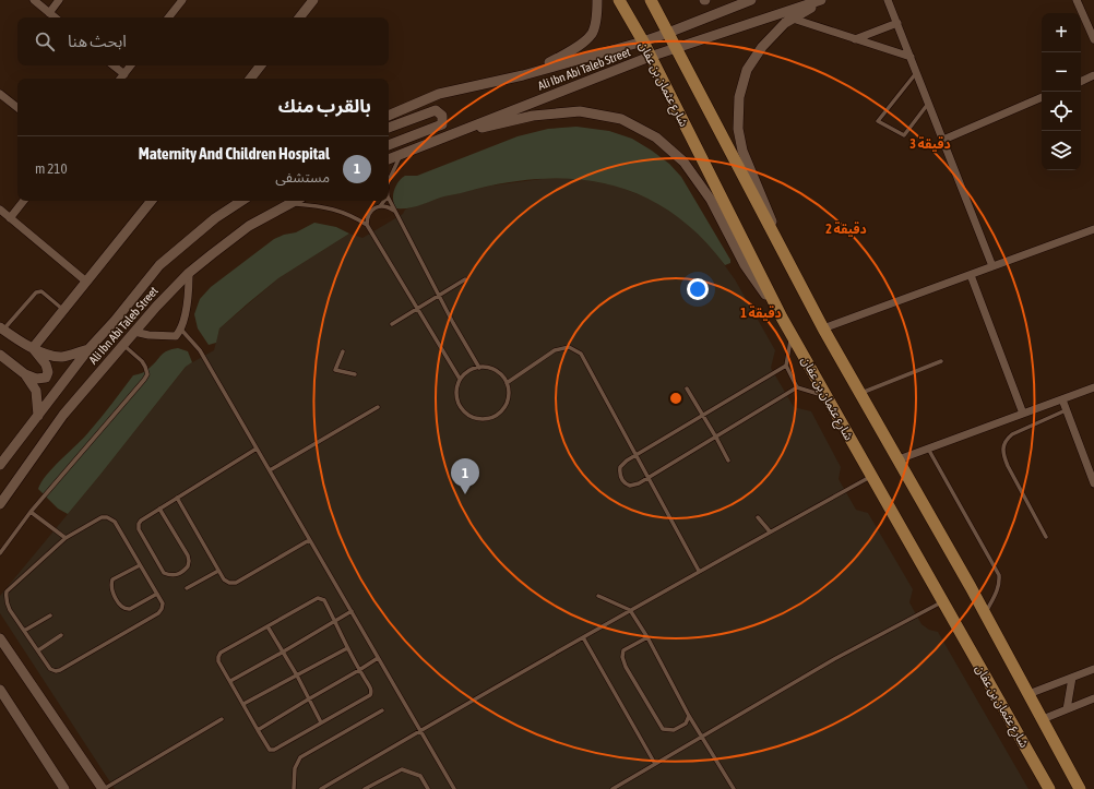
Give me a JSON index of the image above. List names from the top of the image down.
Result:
{
  "streets": {
    "main road": ["شارع عثمان بن عفان"],
    "street": ["Ali Ibn Abi Taleb Street"]
  },
  "crossings": [
    ["Ali Ibn Abi Taleb Street", "شارع عثمان بن عفان"]
  ],
  "page": {
    "map_buttons": ["+", "−"],
    "search": "ابحث هنا",
    "heading": "بالقرب منك",
    "list": [
      {
        "mark": "1",
        "name": "Maternity And Children Hospital",
        "note": "مستشفى",
        "value": "210 m"
      }
    ],
    "pins": "1"
  },
  "rings": ["3 دقيقة", "2 دقيقة", "1 دقيقة"]
}
